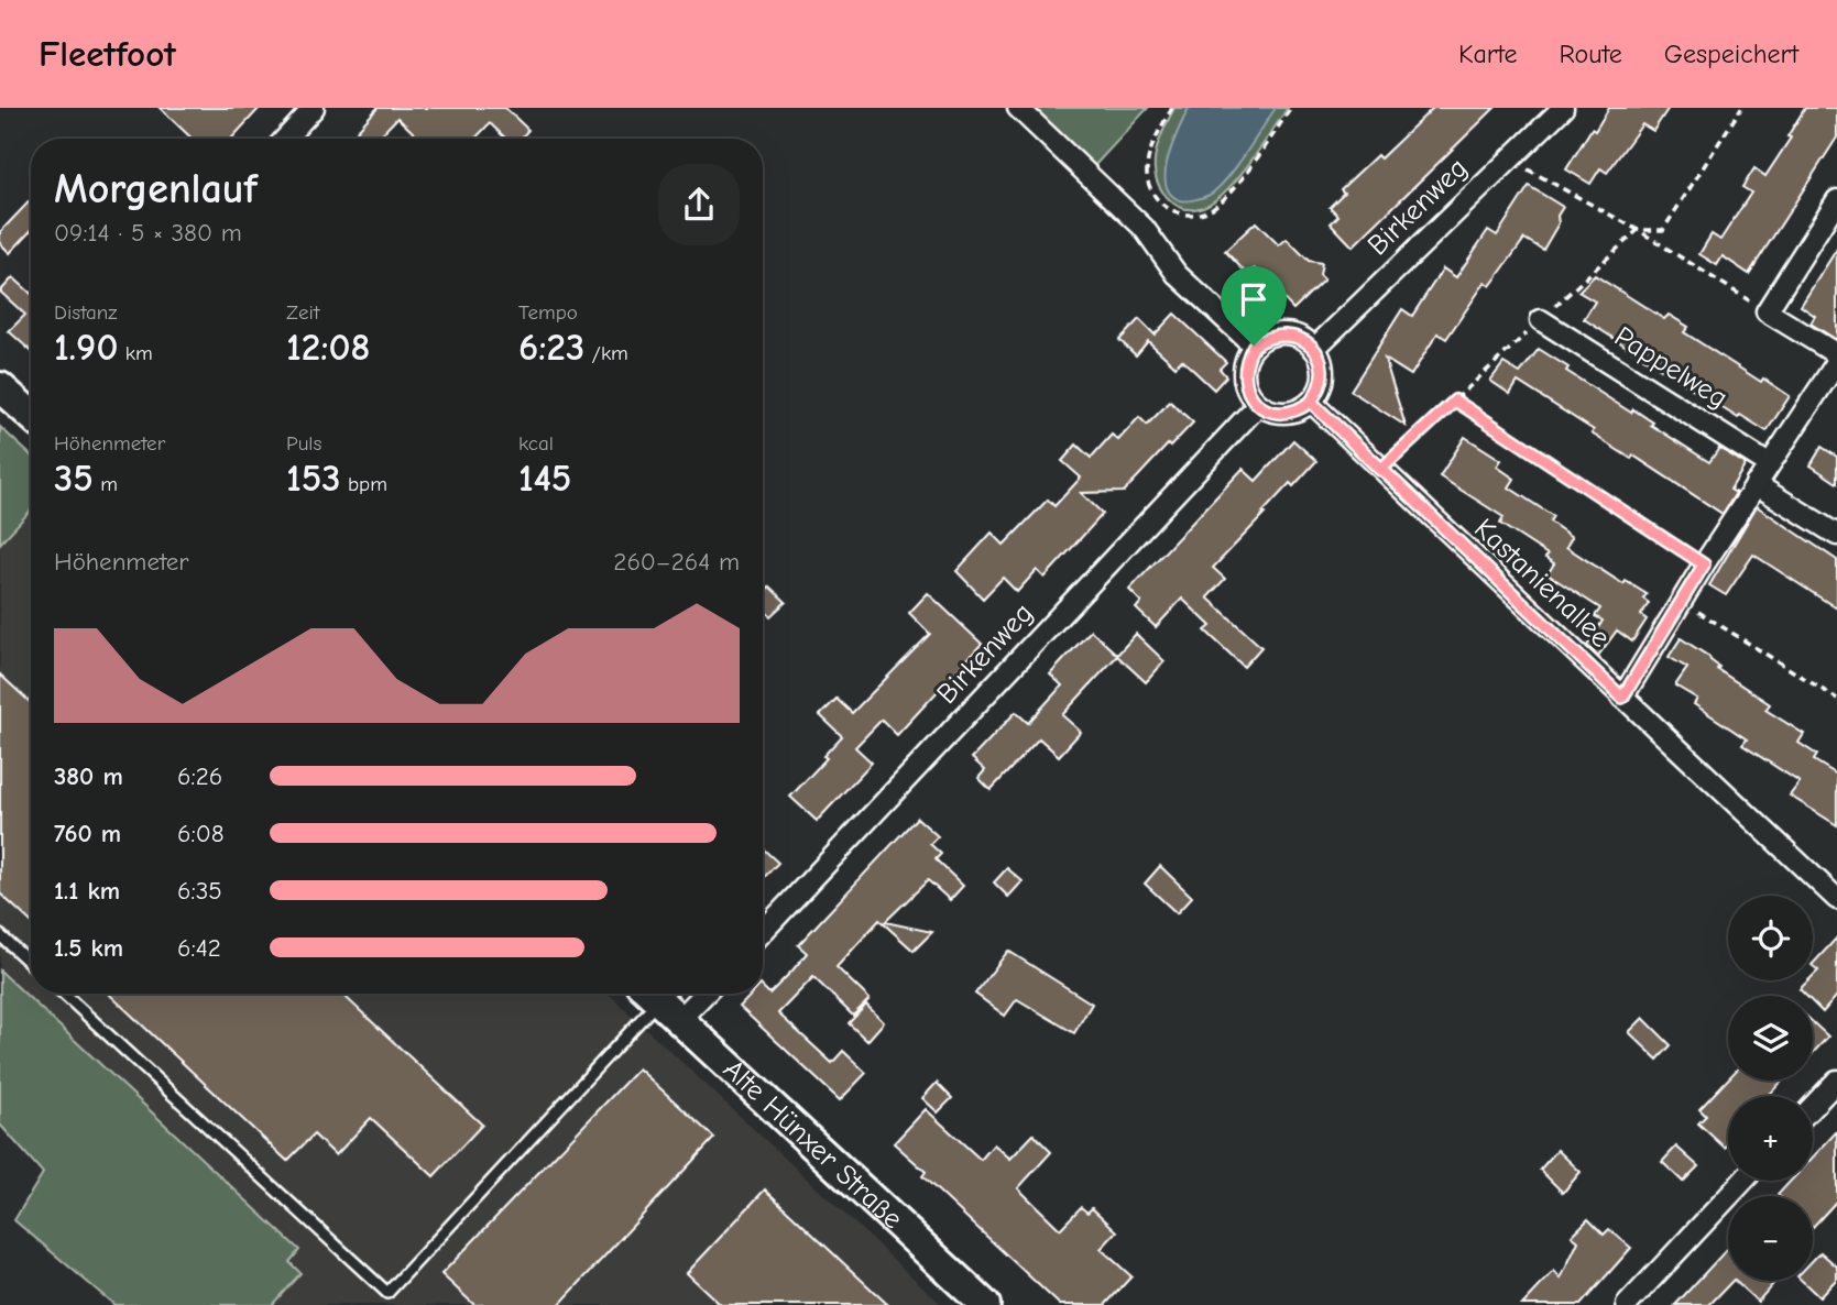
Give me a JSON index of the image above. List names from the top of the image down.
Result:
{
  "streets": {
    "street": [
      "Birkenweg",
      "Pappelweg",
      "Kastanienallee",
      "Alte Hünxer Straße"
    ]
  },
  "crossings": [
    ["Birkenweg", "Kastanienallee"]
  ],
  "page": {
    "header": "Fleetfoot",
    "nav": ["Karte", "Route", "Gespeichert"],
    "heading": ["Morgenlauf", "09:14 · 5 × 380 m"],
    "stats": [
      ["Distanz", "1.90 km"],
      ["Zeit", "12:08"],
      ["Tempo", "6:23 /km"],
      ["Höhenmeter", "35 m"],
      ["Puls", "153 bpm"],
      ["kcal", "145"]
    ],
    "chart": ["Höhenmeter", "260–264 m"],
    "list": [
      {
        "name": "380 m",
        "note": "6:26"
      },
      {
        "name": "760 m",
        "note": "6:08"
      },
      {
        "name": "1.1 km",
        "note": "6:35"
      },
      {
        "name": "1.5 km",
        "note": "6:42"
      }
    ],
    "map_buttons": ["+", "−"]
  }
}
